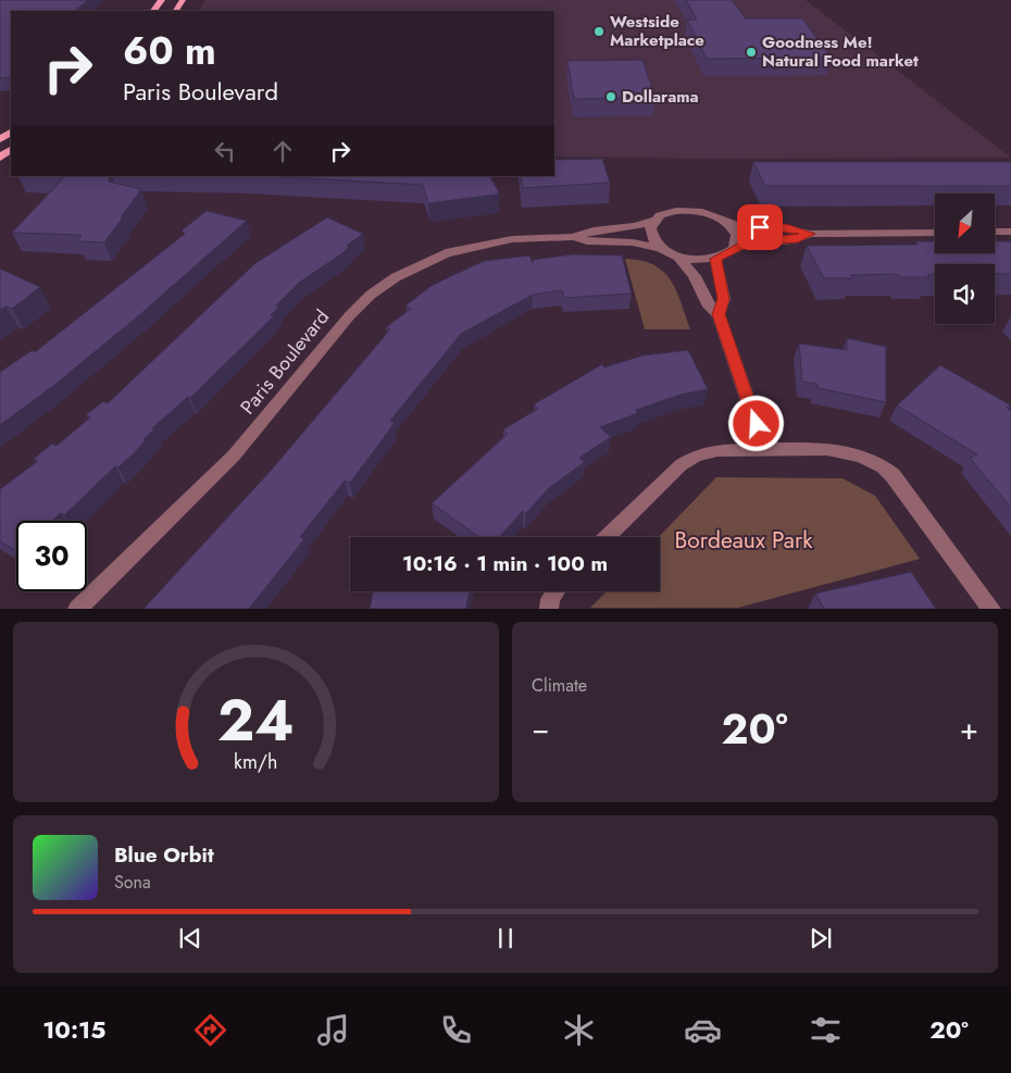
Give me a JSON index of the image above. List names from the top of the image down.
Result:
{
  "streets": {
    "street": ["Paris Boulevard"]
  },
  "parks": ["Bordeaux Park"],
  "places": ["Westside Marketplace", "Goodness Me! Natural Food market", "Dollarama"],
  "north": "bottom left",
  "page": {
    "turn": ["60 m", "Paris Boulevard"],
    "limit": "30",
    "trip": "10:16 · 1 min · 100 m",
    "tile": "Climate",
    "heat": ["−", "20°", "+"],
    "song": ["Blue Orbit", "Sona"],
    "tabs": ["10:15", "20°"],
    "gauge": ["24", "km/h"]
  }
}
